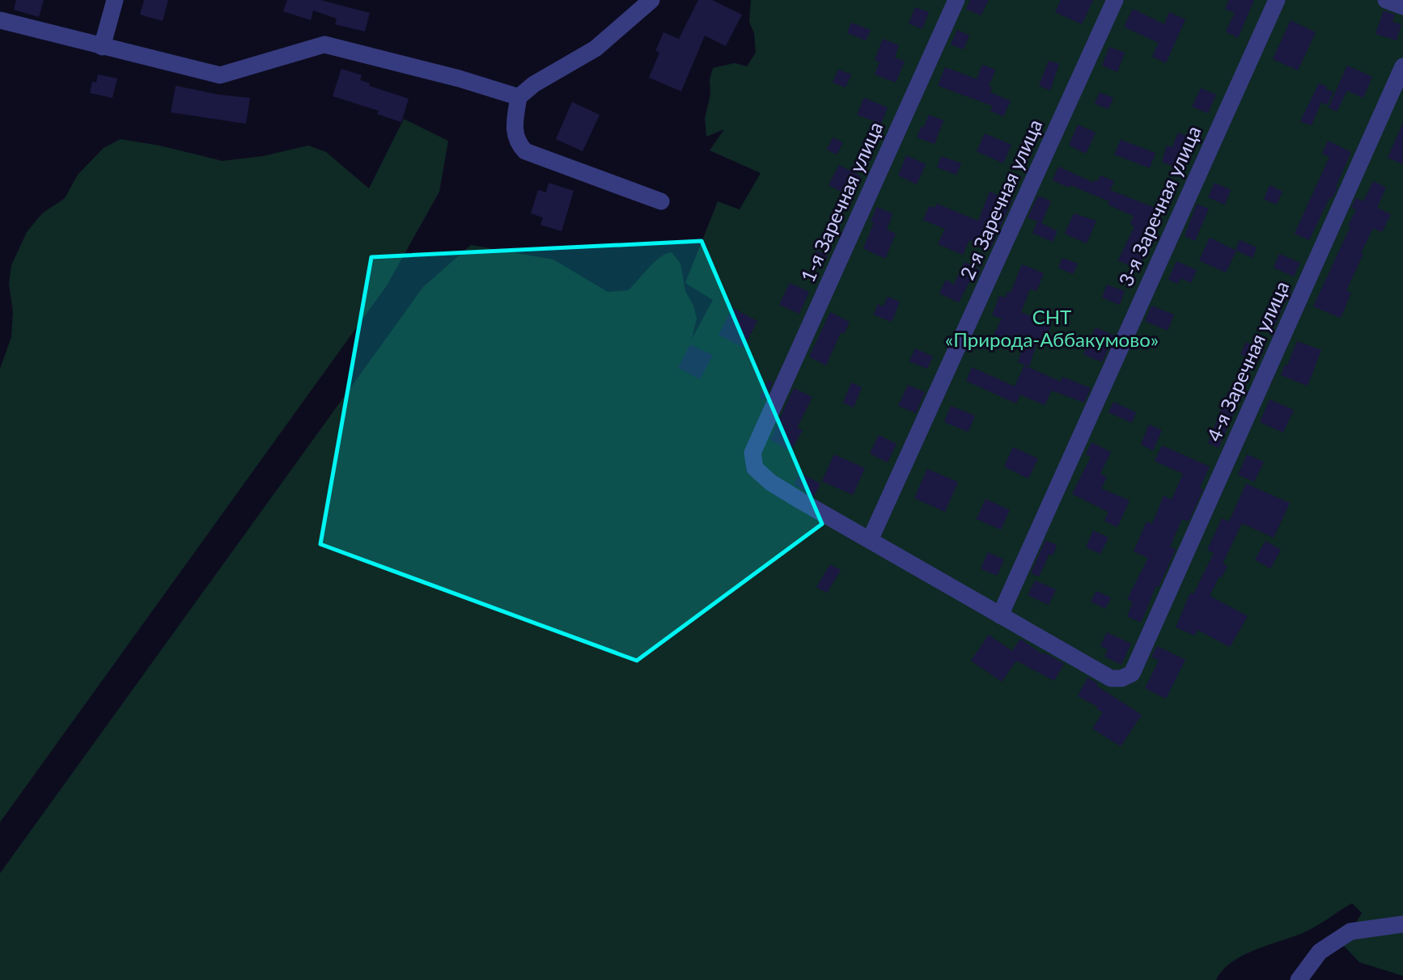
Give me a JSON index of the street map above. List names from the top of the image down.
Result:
{
  "streets": {
    "street": [
      "2-я Заречная улица",
      "1-я Заречная улица",
      "3-я Заречная улица",
      "4-я Заречная улица"
    ]
  },
  "crossings": [
    ["2-я Заречная улица", "1-я Заречная улица"],
    ["1-я Заречная улица", "3-я Заречная улица"],
    ["1-я Заречная улица", "4-я Заречная улица"]
  ],
  "parks": ["СНТ «Природа-Аббакумово»"]
}
